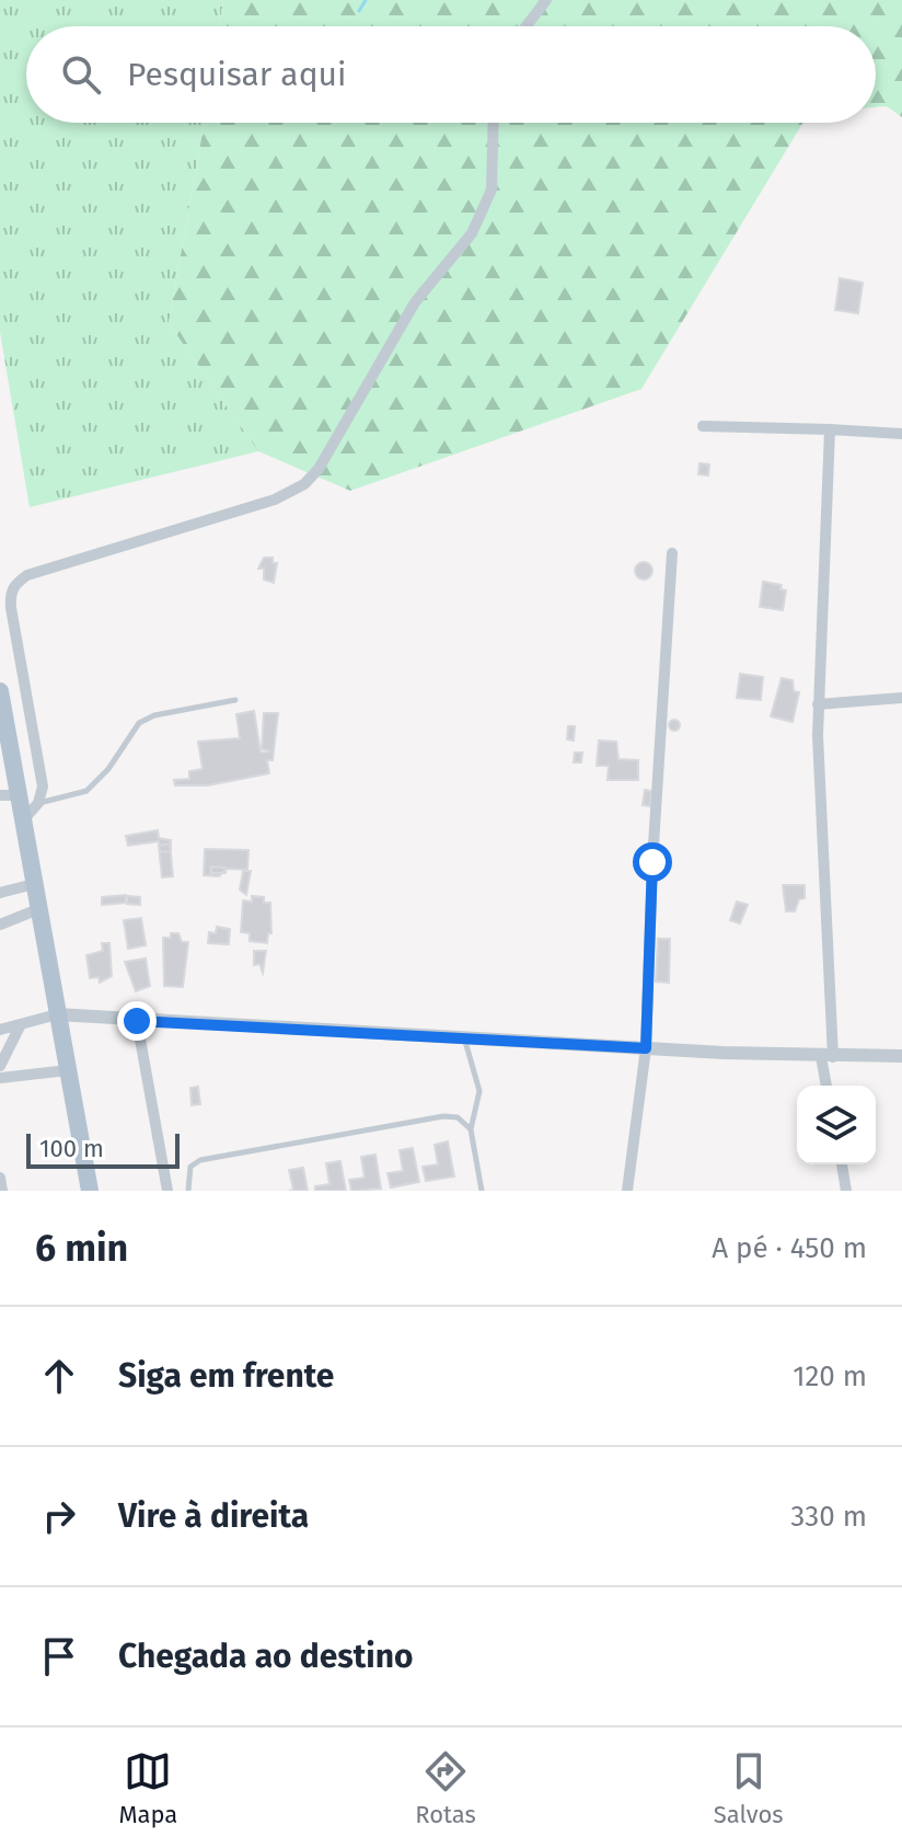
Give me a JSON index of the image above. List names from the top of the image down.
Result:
{
  "scale_bar": "100 m",
  "page": {
    "search": "Pesquisar aqui",
    "scale": "100 m",
    "heading": ["6 min", "A pé · 450 m"],
    "list": [
      ["Siga em frente", "120 m"],
      ["Vire à direita", "330 m"],
      "Chegada ao destino"
    ],
    "nav": ["Mapa", "Rotas", "Salvos"]
  }
}
